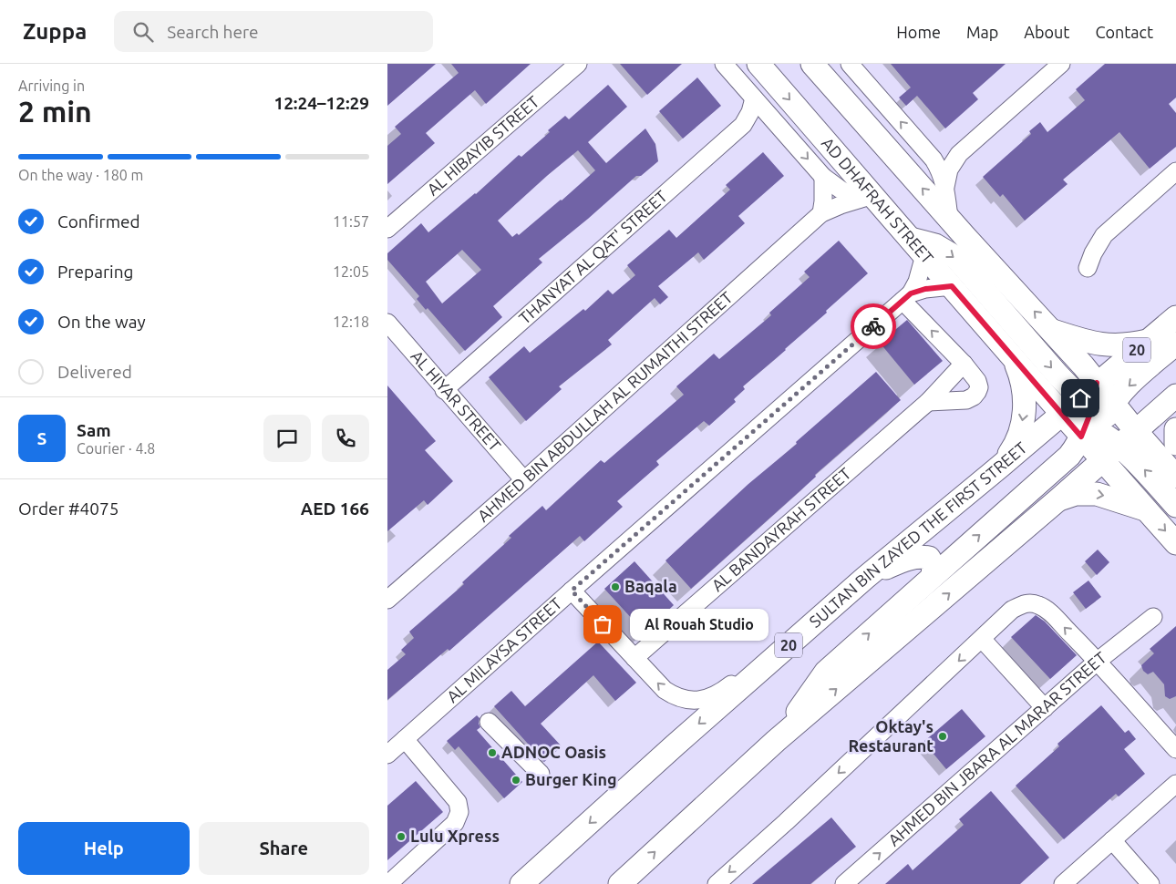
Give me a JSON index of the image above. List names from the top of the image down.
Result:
{
  "streets": {
    "main road": ["AD DHAFRAH STREET", "20", "SULTAN BIN ZAYED THE FIRST STREET"],
    "street": [
      "AL HIBAYIB STREET",
      "THANYAT AL QAT' STREET",
      "AL HIYAR STREET",
      "AHMED BIN ABDULLAH AL RUMAITHI STREET",
      "AL BANDAYRAH STREET",
      "AL MILAYSA STREET",
      "AHMED BIN JBARA AL MARAR STREET"
    ]
  },
  "crossings": [
    ["AD DHAFRAH STREET", "20"],
    ["AD DHAFRAH STREET", "AHMED BIN ABDULLAH AL RUMAITHI STREET"],
    ["AD DHAFRAH STREET", "SULTAN BIN ZAYED THE FIRST STREET"],
    ["AD DHAFRAH STREET", "AL MILAYSA STREET"],
    ["THANYAT AL QAT' STREET", "AL HIYAR STREET"],
    ["AL HIYAR STREET", "AHMED BIN ABDULLAH AL RUMAITHI STREET"]
  ],
  "places": [
    "Baqala",
    "Al Rouah Studio",
    "Oktay's Restaurant",
    "ADNOC Oasis",
    "Burger King",
    "Lulu Xpress"
  ],
  "page": {
    "header": "Zuppa",
    "search": "Search here",
    "nav": [
      "Home",
      "Map",
      "About",
      "Contact"
    ],
    "heading": ["2 min", "Arriving in", "12:24–12:29"],
    "panel": [
      "Sam",
      "Courier · 4.8",
      "Order #4075",
      "AED 166"
    ],
    "bar": "On the way · 180 m",
    "list": [
      ["Confirmed", "11:57"],
      ["Preparing", "12:05"],
      ["On the way", "12:18"],
      "Delivered"
    ],
    "round": "S",
    "bubble": "Al Rouah Studio",
    "buttons": ["Help", "Share"]
  }
}
